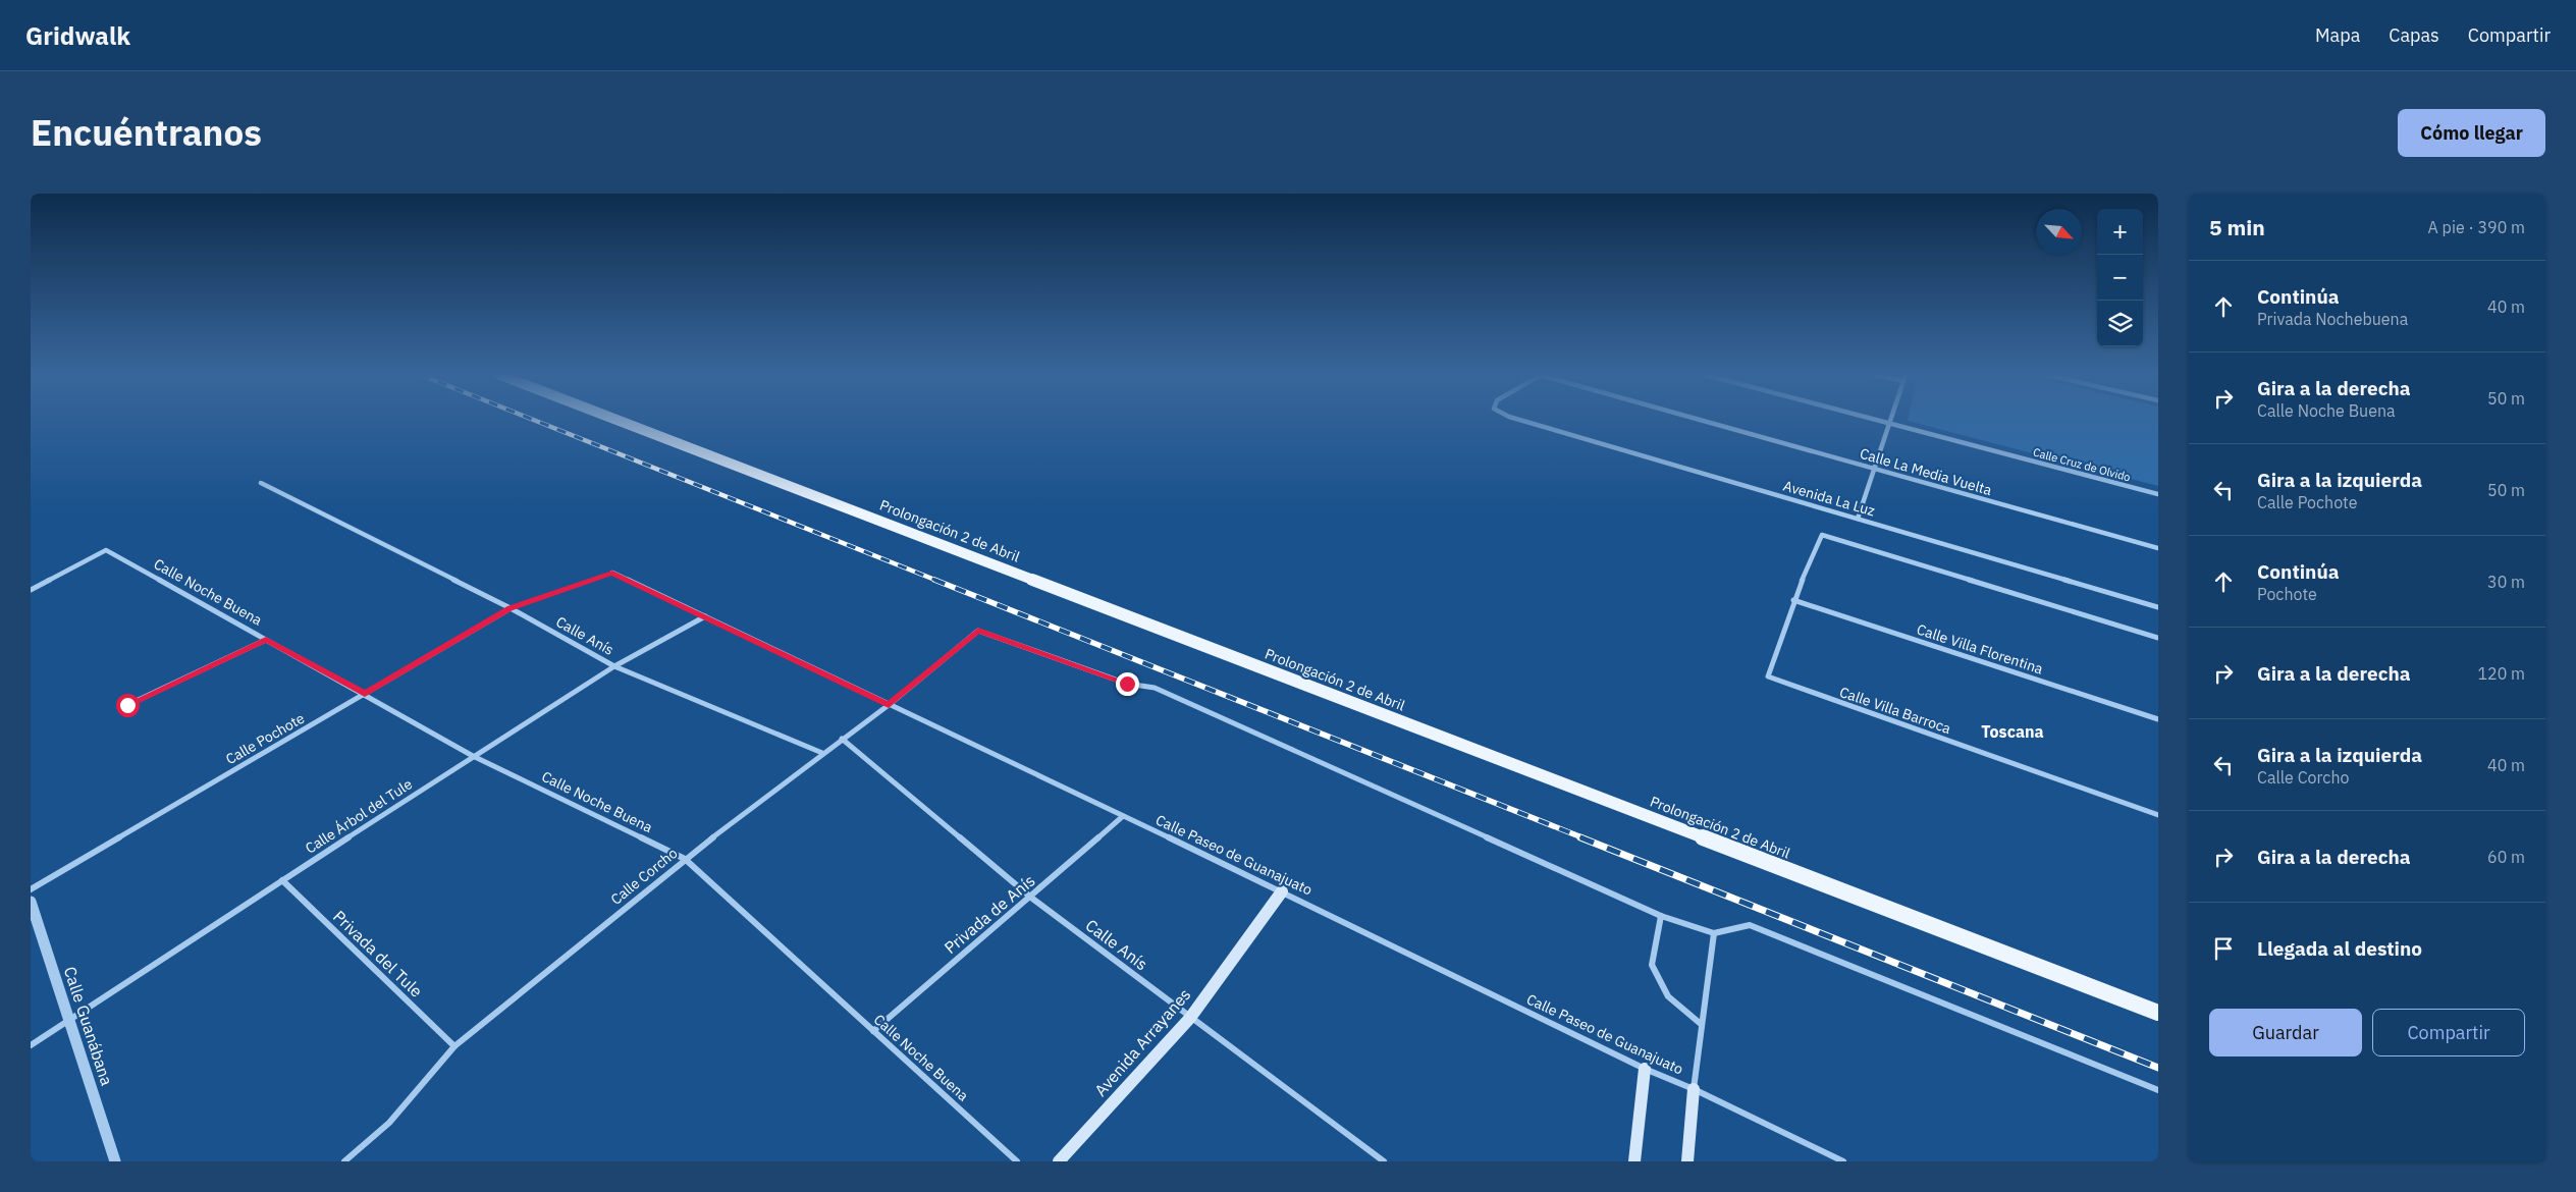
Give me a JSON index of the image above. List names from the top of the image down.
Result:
{
  "streets": {
    "main road": ["Prolongación 2 de Abril", "Avenida Arrayanes"],
    "street": [
      "Calle Cruz de Olvido",
      "Calle La Media Vuelta",
      "Avenida La Luz",
      "Calle Noche Buena",
      "Calle Anís",
      "Calle Villa Florentina",
      "Calle Villa Barroca",
      "Calle Pochote",
      "Calle Árbol del Tule",
      "Calle Paseo de Guanajuato",
      "Calle Corcho",
      "Privada de Anís",
      "Privada del Tule",
      "Calle Guanábana"
    ]
  },
  "crossings": [
    ["Calle Noche Buena", "Calle Pochote"],
    ["Calle Noche Buena", "Calle Árbol del Tule"],
    ["Calle Noche Buena", "Calle Corcho"],
    ["Calle Noche Buena", "Privada de Anís"],
    ["Calle Anís", "Calle Pochote"],
    ["Calle Anís", "Calle Árbol del Tule"],
    ["Calle Anís", "Calle Corcho"],
    ["Calle Anís", "Privada de Anís"],
    ["Calle Anís", "Avenida Arrayanes"],
    ["Calle Villa Florentina", "Calle Villa Barroca"],
    ["Calle Árbol del Tule", "Calle Paseo de Guanajuato"],
    ["Calle Árbol del Tule", "Privada del Tule"],
    ["Calle Árbol del Tule", "Calle Guanábana"],
    ["Calle Paseo de Guanajuato", "Calle Corcho"],
    ["Calle Paseo de Guanajuato", "Privada de Anís"],
    ["Calle Paseo de Guanajuato", "Avenida Arrayanes"],
    ["Calle Corcho", "Privada del Tule"]
  ],
  "districts": ["Toscana"],
  "north": "bottom right",
  "page": {
    "header": "Gridwalk",
    "nav": ["Mapa", "Capas", "Compartir"],
    "title": "Encuéntranos",
    "buttons": [
      "Cómo llegar",
      ["Guardar", "Compartir"]
    ],
    "heading": ["5 min", "A pie · 390 m"],
    "map_buttons": ["+", "−"],
    "list": [
      ["Continúa", "Privada Nochebuena", "40 m"],
      ["Gira a la derecha", "Calle Noche Buena", "50 m"],
      ["Gira a la izquierda", "Calle Pochote", "50 m"],
      ["Continúa", "Pochote", "30 m"],
      ["Gira a la derecha", "120 m"],
      ["Gira a la izquierda", "Calle Corcho", "40 m"],
      ["Gira a la derecha", "60 m"],
      "Llegada al destino"
    ]
  }
}
